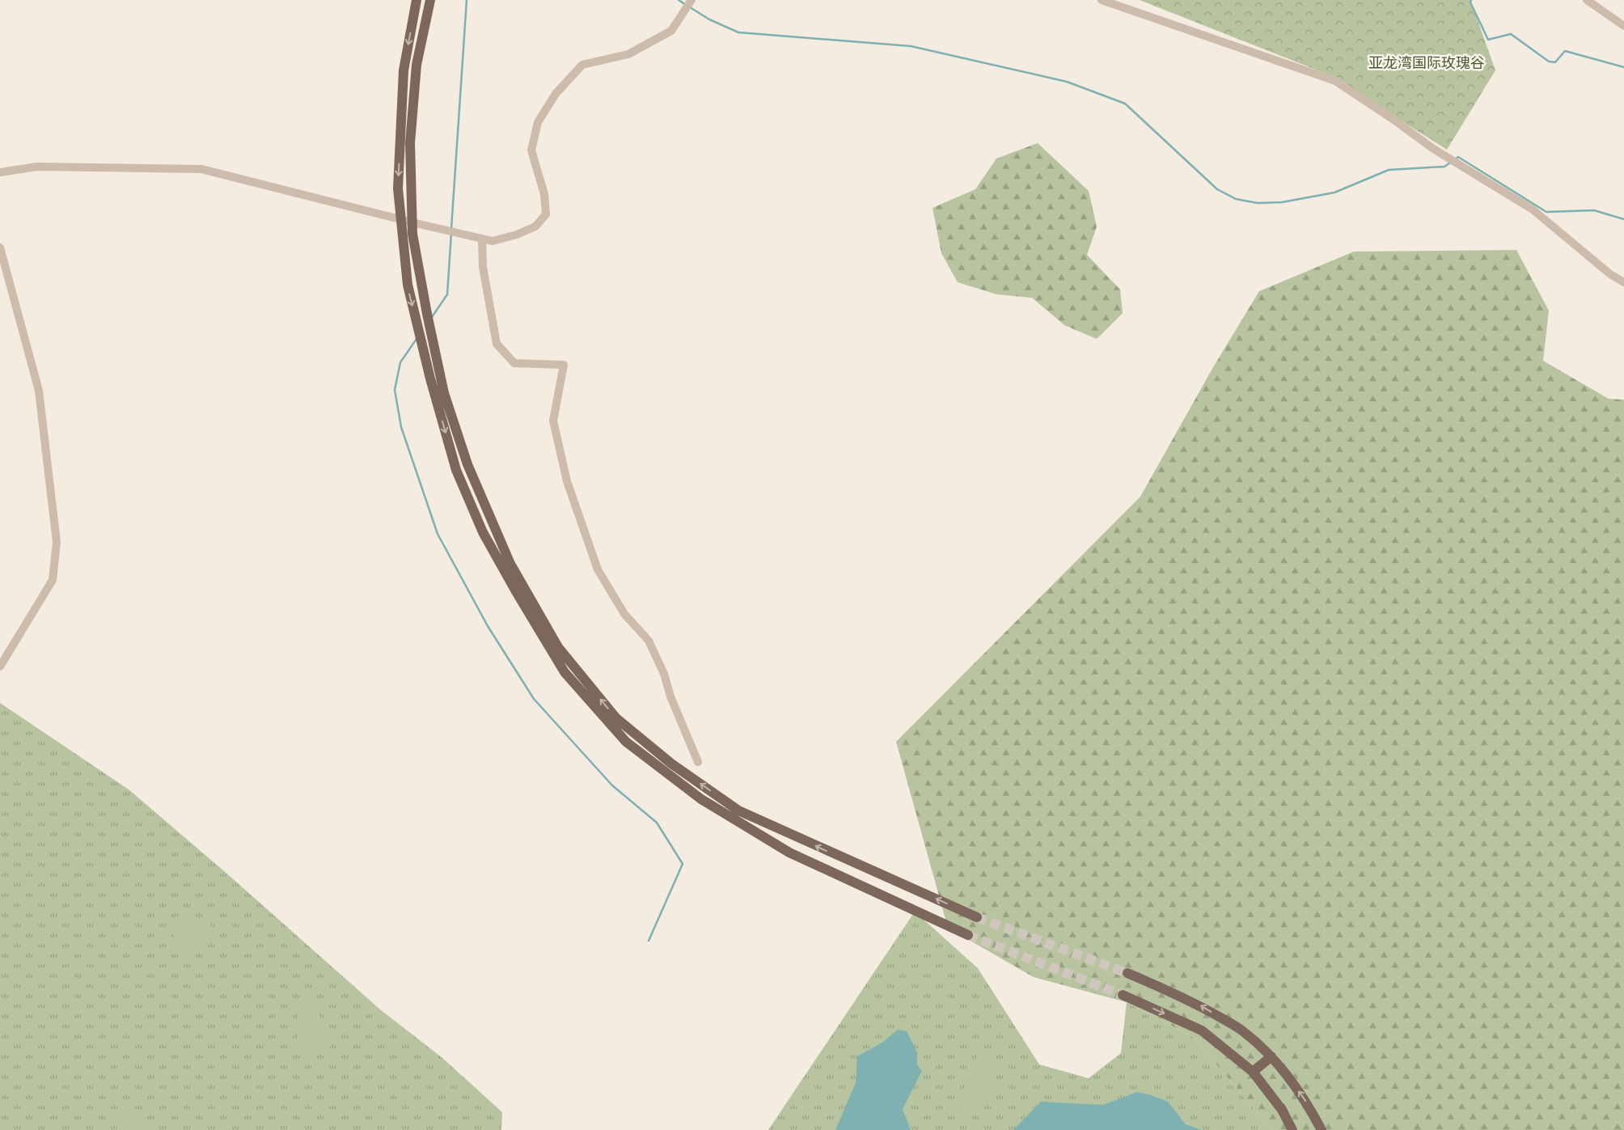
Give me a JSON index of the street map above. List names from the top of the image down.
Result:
{
  "parks": ["亚龙湾国际玫瑰谷"]
}
